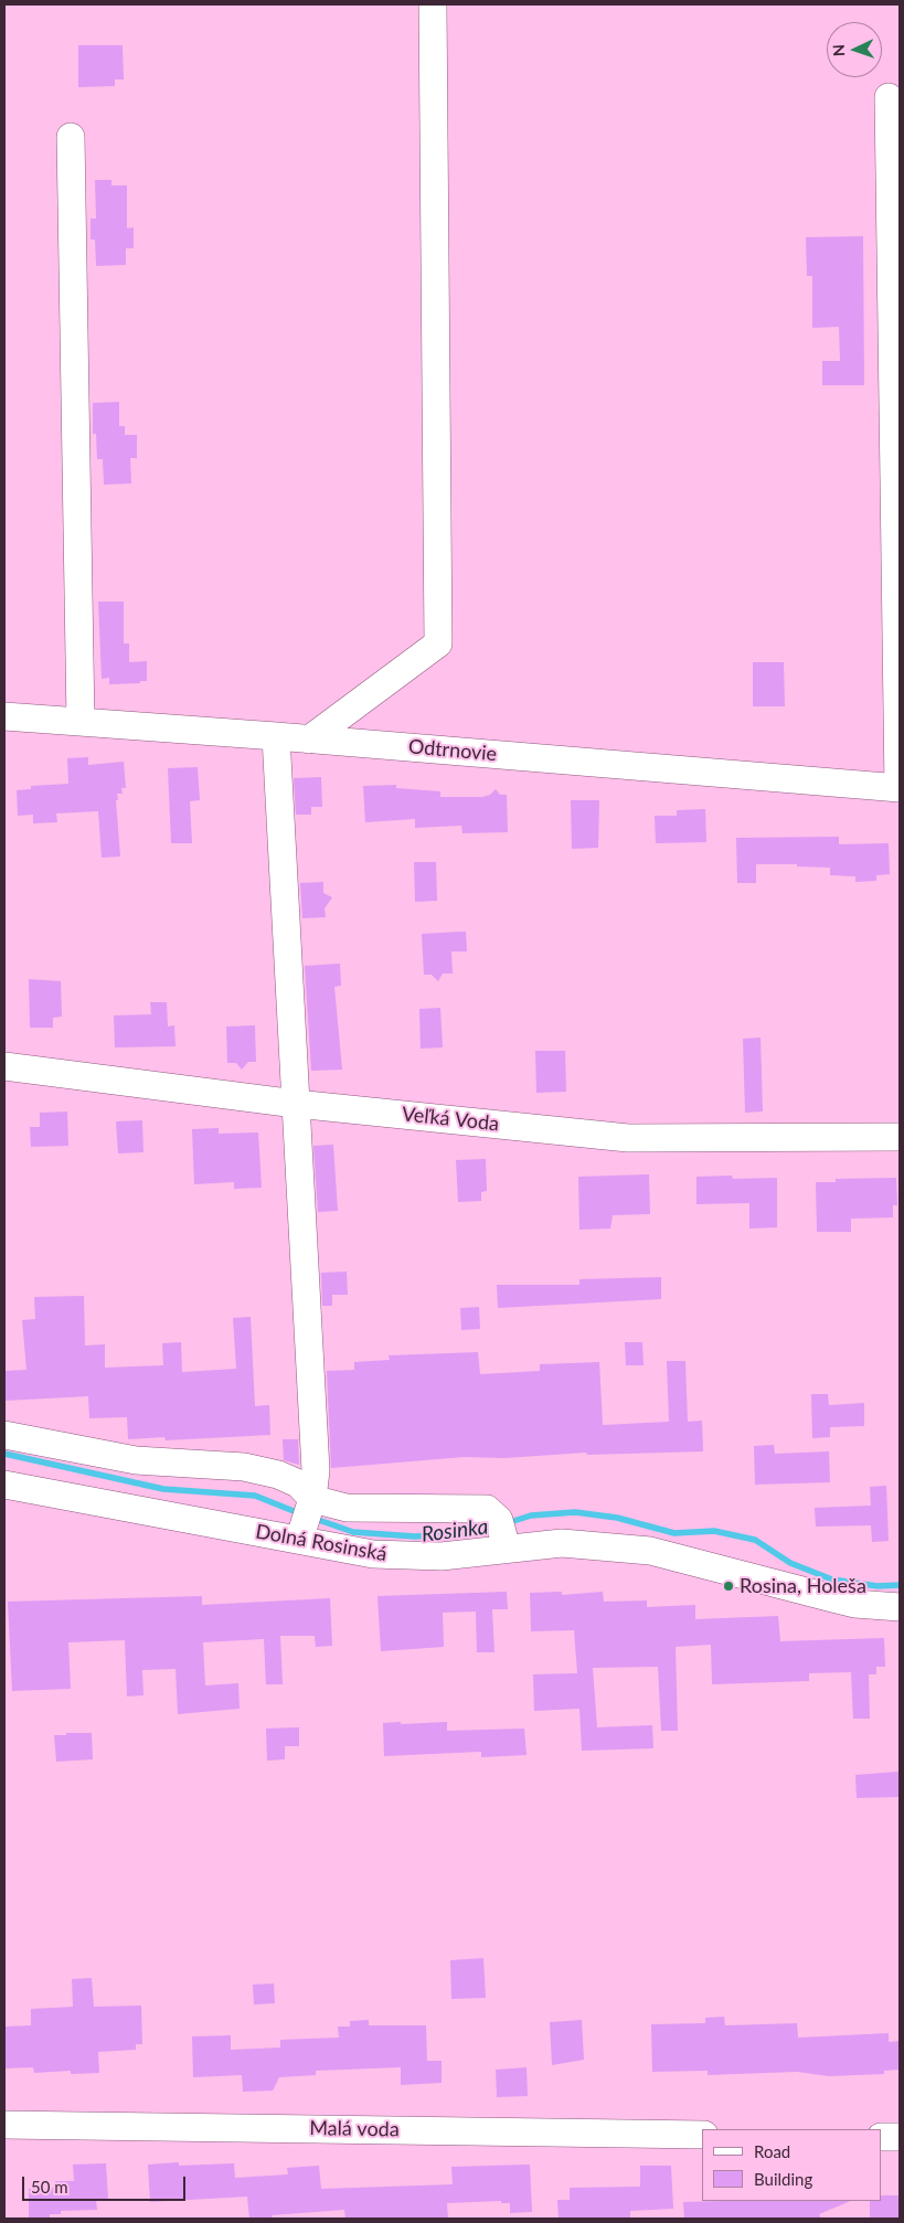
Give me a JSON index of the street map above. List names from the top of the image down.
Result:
{
  "streets": {
    "street": [
      "Odtrnovie",
      "Veľká Voda",
      "Dolná Rosinská",
      "Malá voda"
    ]
  },
  "water": ["Rosinka"],
  "places": ["Rosina, Holeša"],
  "legend": ["Road", "Building"],
  "scale_bar": "50 m",
  "north": "left"
}
